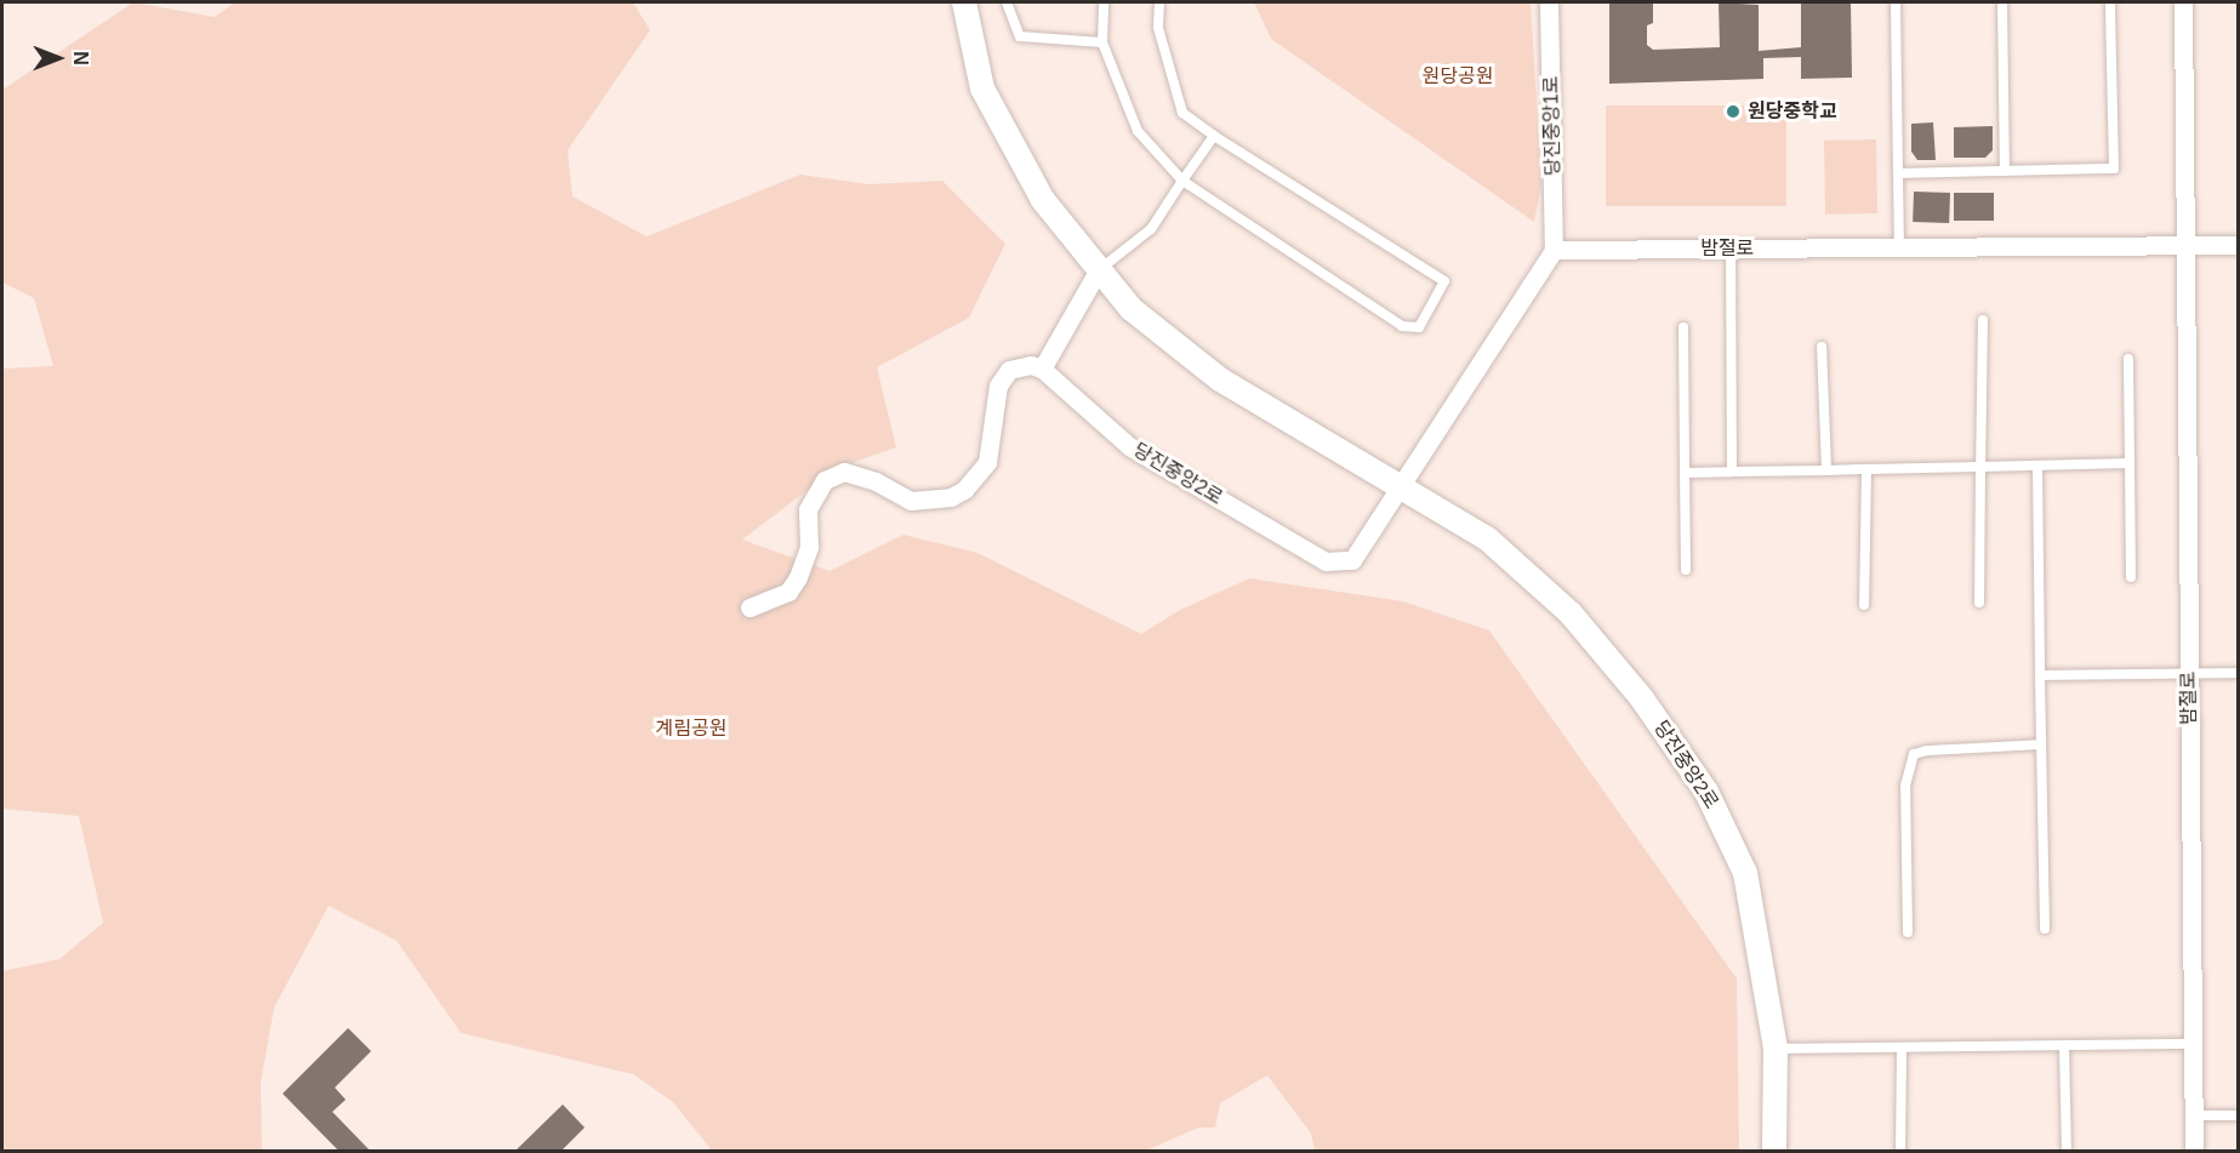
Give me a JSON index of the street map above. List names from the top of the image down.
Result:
{
  "streets": {
    "street": ["당진중앙1로", "밤절로", "당진중앙2로"]
  },
  "crossings": [
    ["당진중앙1로", "밤절로"]
  ],
  "parks": ["원당공원", "계림공원"],
  "places": ["원당중학교"],
  "north": "right"
}
